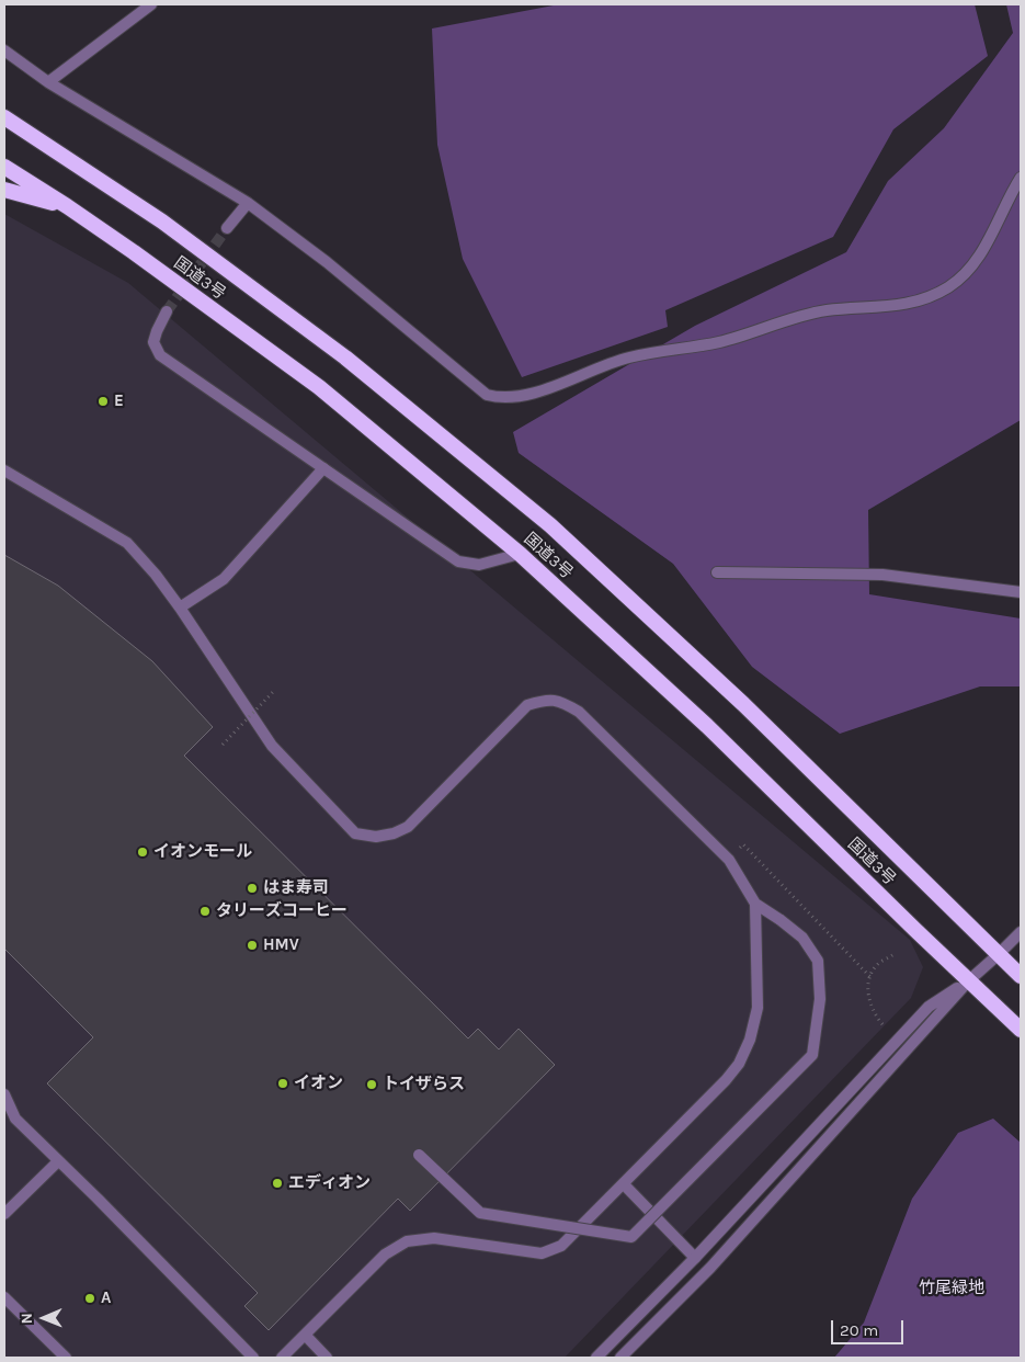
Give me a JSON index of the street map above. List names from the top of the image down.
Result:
{
  "streets": {
    "highway": ["国道3号"]
  },
  "parks": ["竹尾緑地"],
  "places": [
    "E",
    "イオンモール",
    "はま寿司",
    "タリーズコーヒー",
    "HMV",
    "イオン",
    "トイザらス",
    "エディオン",
    "A"
  ],
  "scale_bar": "20 m",
  "north": "left"
}
